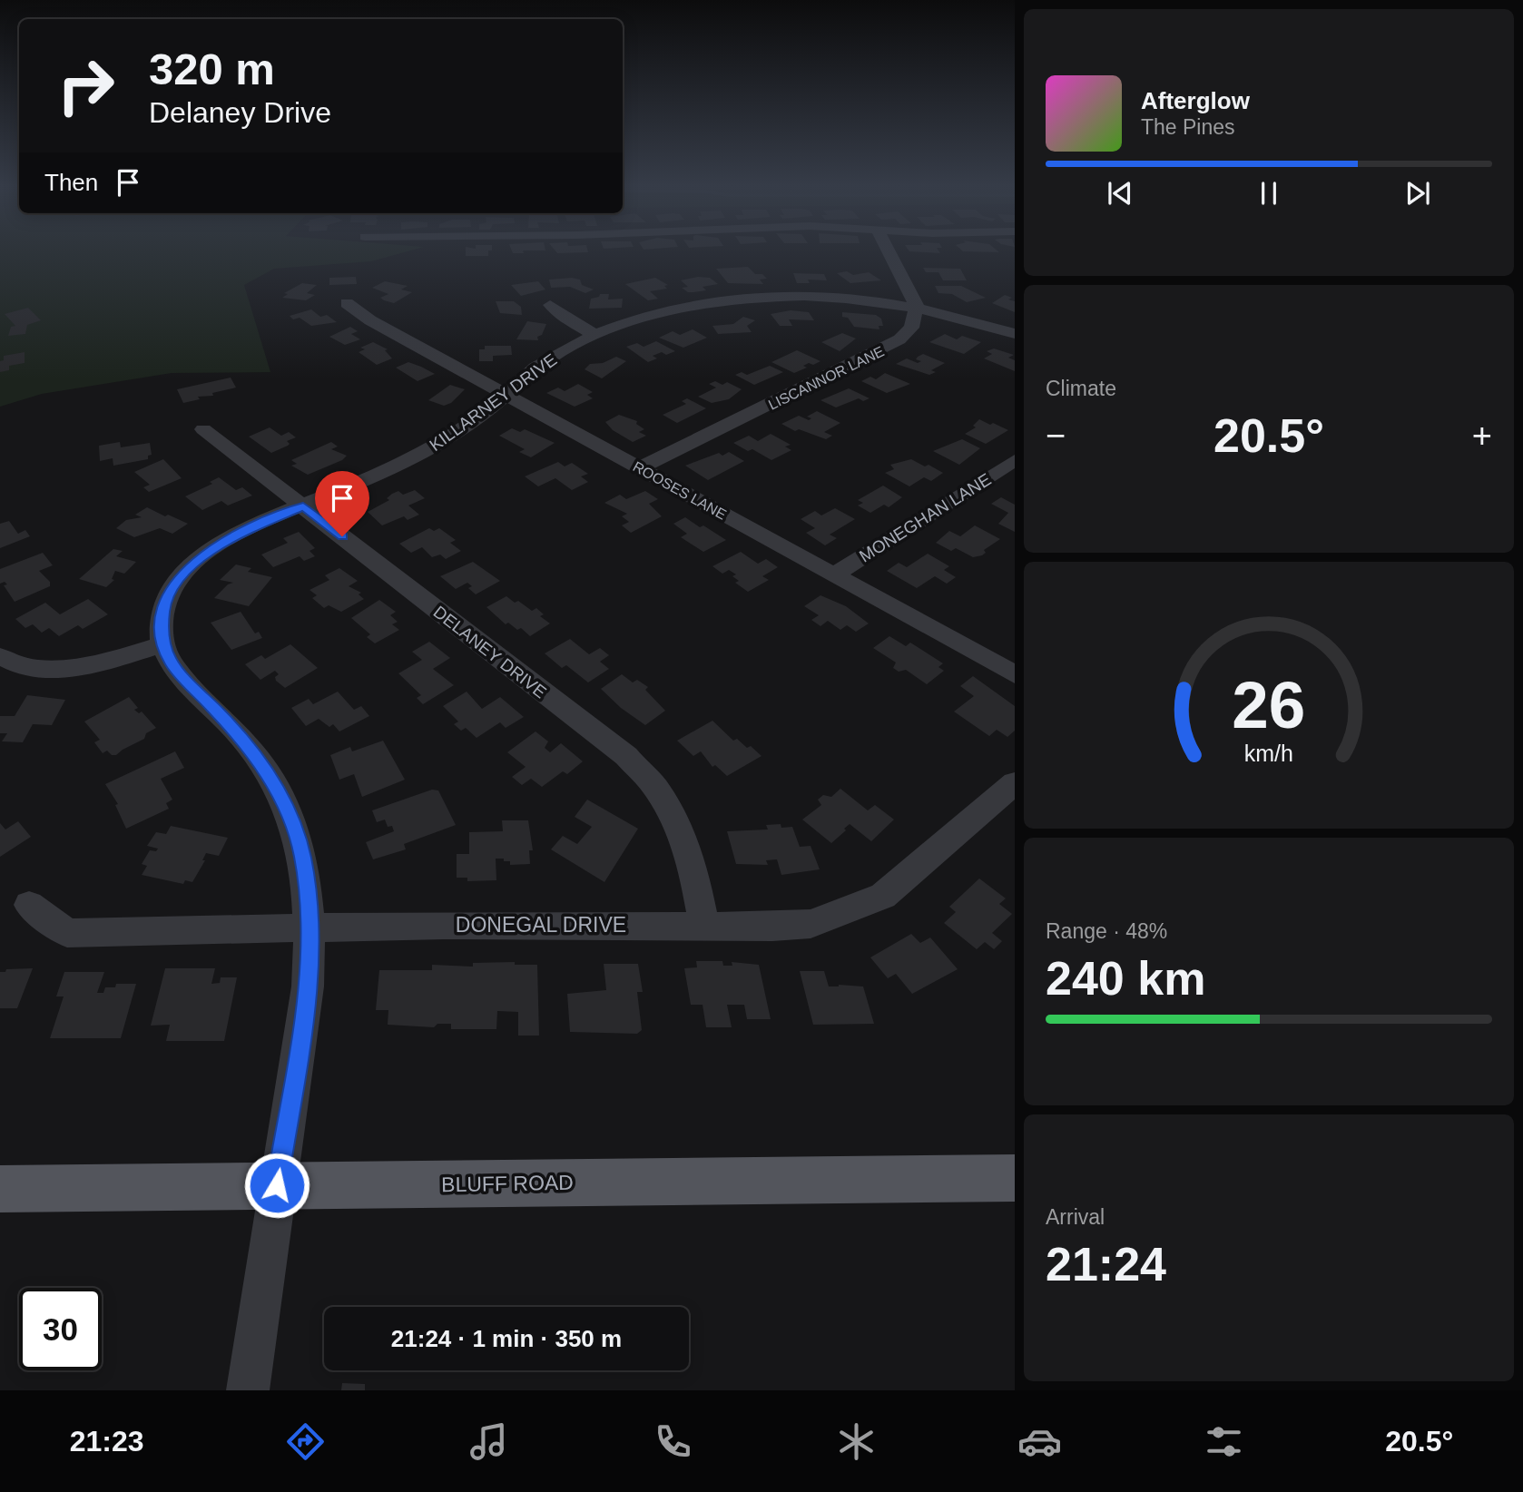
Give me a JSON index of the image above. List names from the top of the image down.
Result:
{
  "streets": {
    "main road": ["BLUFF ROAD"],
    "street": [
      "LISCANNOR LANE",
      "KILLARNEY DRIVE",
      "ROOSES LANE",
      "MONEGHAN LANE",
      "DELANEY DRIVE",
      "DONEGAL DRIVE"
    ]
  },
  "crossings": [
    ["LISCANNOR LANE", "KILLARNEY DRIVE"],
    ["LISCANNOR LANE", "ROOSES LANE"],
    ["KILLARNEY DRIVE", "ROOSES LANE"],
    ["KILLARNEY DRIVE", "DELANEY DRIVE"],
    ["ROOSES LANE", "MONEGHAN LANE"],
    ["DELANEY DRIVE", "DONEGAL DRIVE"]
  ],
  "page": {
    "turn": ["320 m", "Delaney Drive"],
    "song": ["Afterglow", "The Pines"],
    "then": "Then",
    "tile": [
      "Climate",
      ["Range · 48%", "240 km"],
      ["Arrival", "21:24"]
    ],
    "heat": ["−", "20.5°", "+"],
    "limit": "30",
    "trip": "21:24 · 1 min · 350 m",
    "tabs": ["21:23", "20.5°"],
    "gauge": ["26", "km/h"]
  }
}
